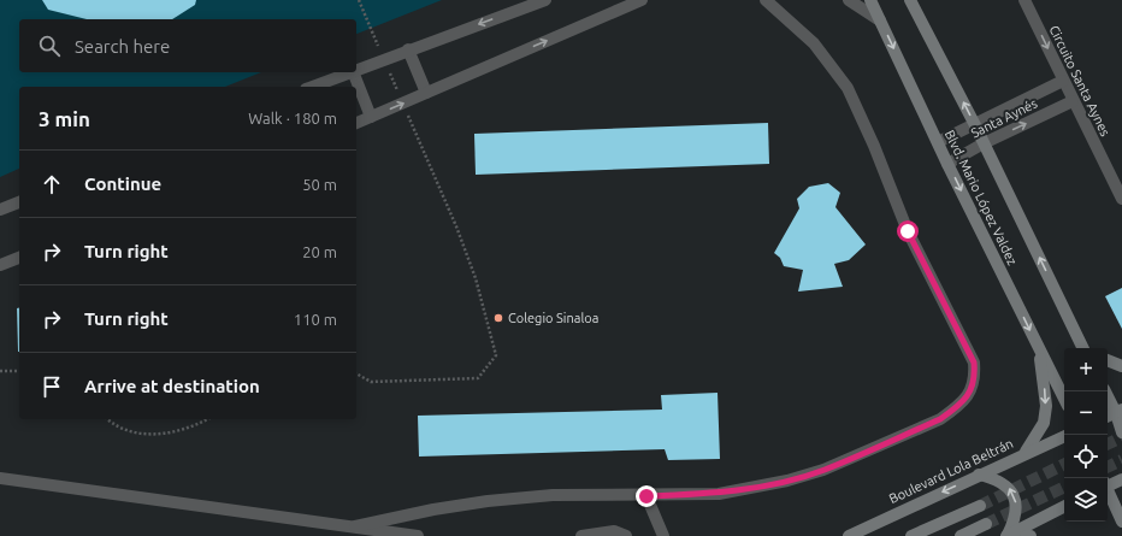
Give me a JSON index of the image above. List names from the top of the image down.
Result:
{
  "streets": {
    "main road": ["Blvd. Mario López Valdez", "Boulevard Lola Beltrán"],
    "street": ["Circuito Santa Aynes", "Santa Aynés"]
  },
  "crossings": [
    ["Circuito Santa Aynes", "Santa Aynés"],
    ["Santa Aynés", "Blvd. Mario López Valdez"]
  ],
  "one_way": ["Circuito Santa Aynes"],
  "places": ["Colegio Sinaloa"],
  "page": {
    "search": "Search here",
    "heading": ["3 min", "Walk · 180 m"],
    "list": [
      ["Continue", "50 m"],
      ["Turn right", "20 m"],
      ["Turn right", "110 m"],
      "Arrive at destination"
    ],
    "map_buttons": ["+", "−"]
  }
}
